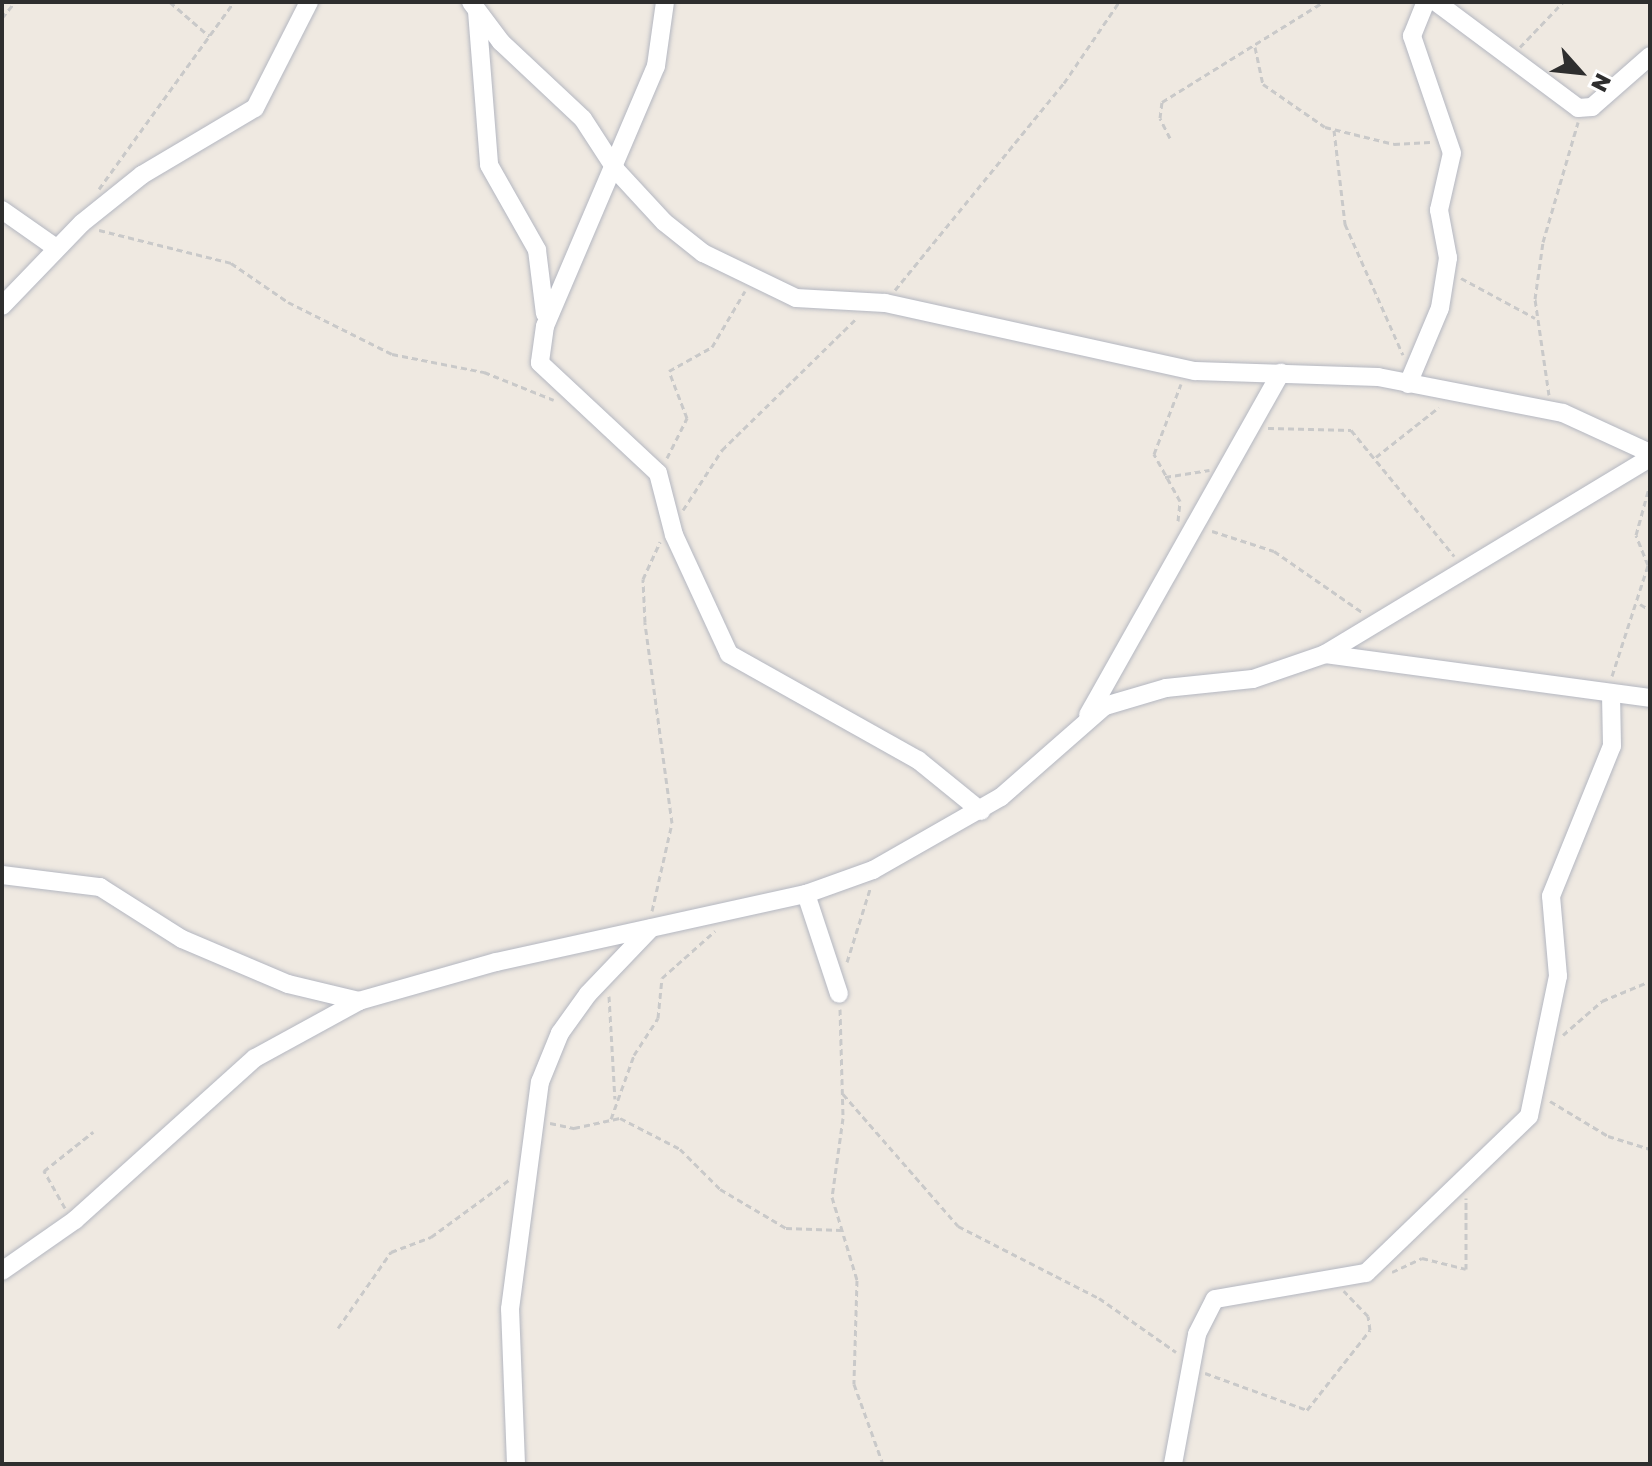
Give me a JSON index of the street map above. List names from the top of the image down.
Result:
{
  "north": "bottom right"
}
